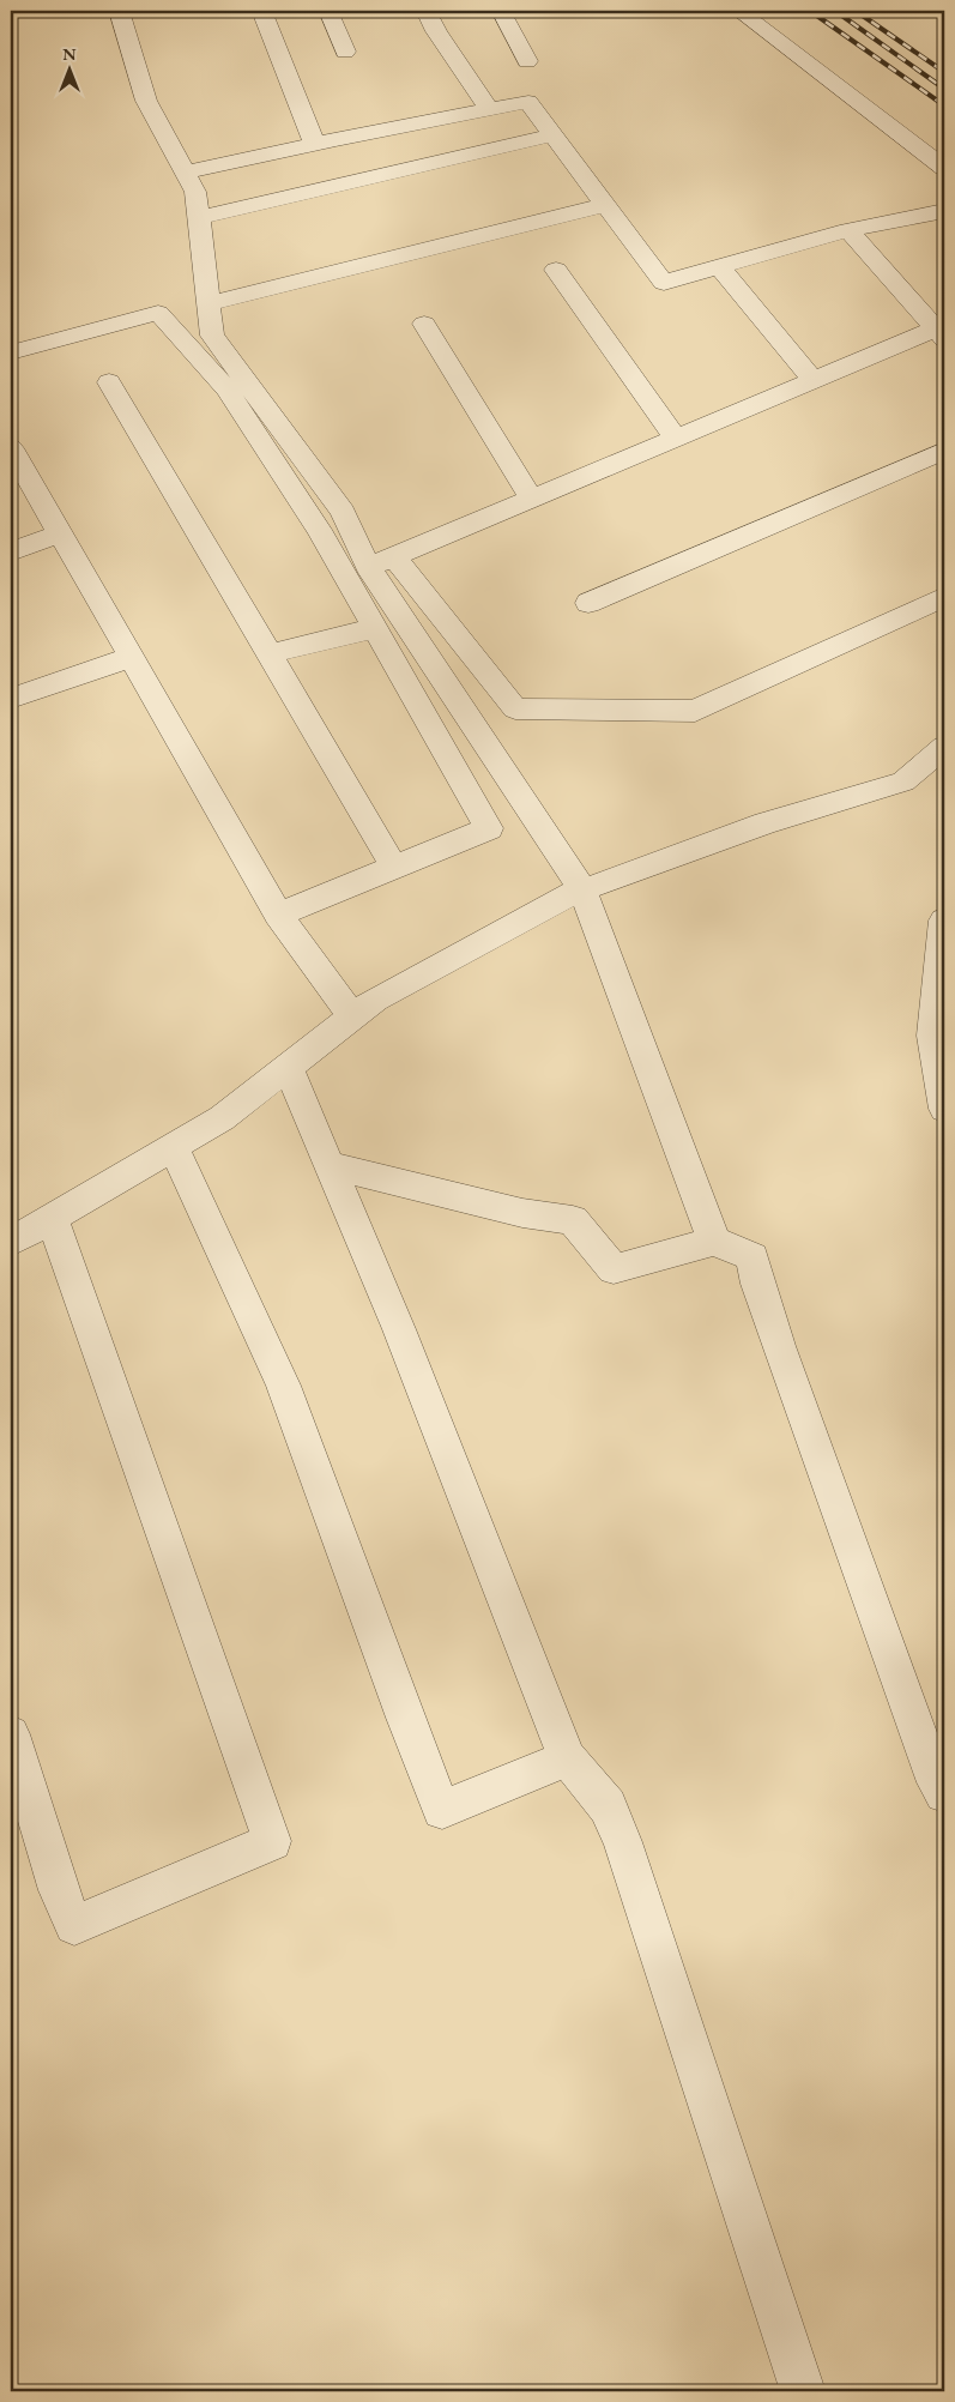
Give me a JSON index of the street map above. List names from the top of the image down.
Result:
{
  "north": "top"
}
